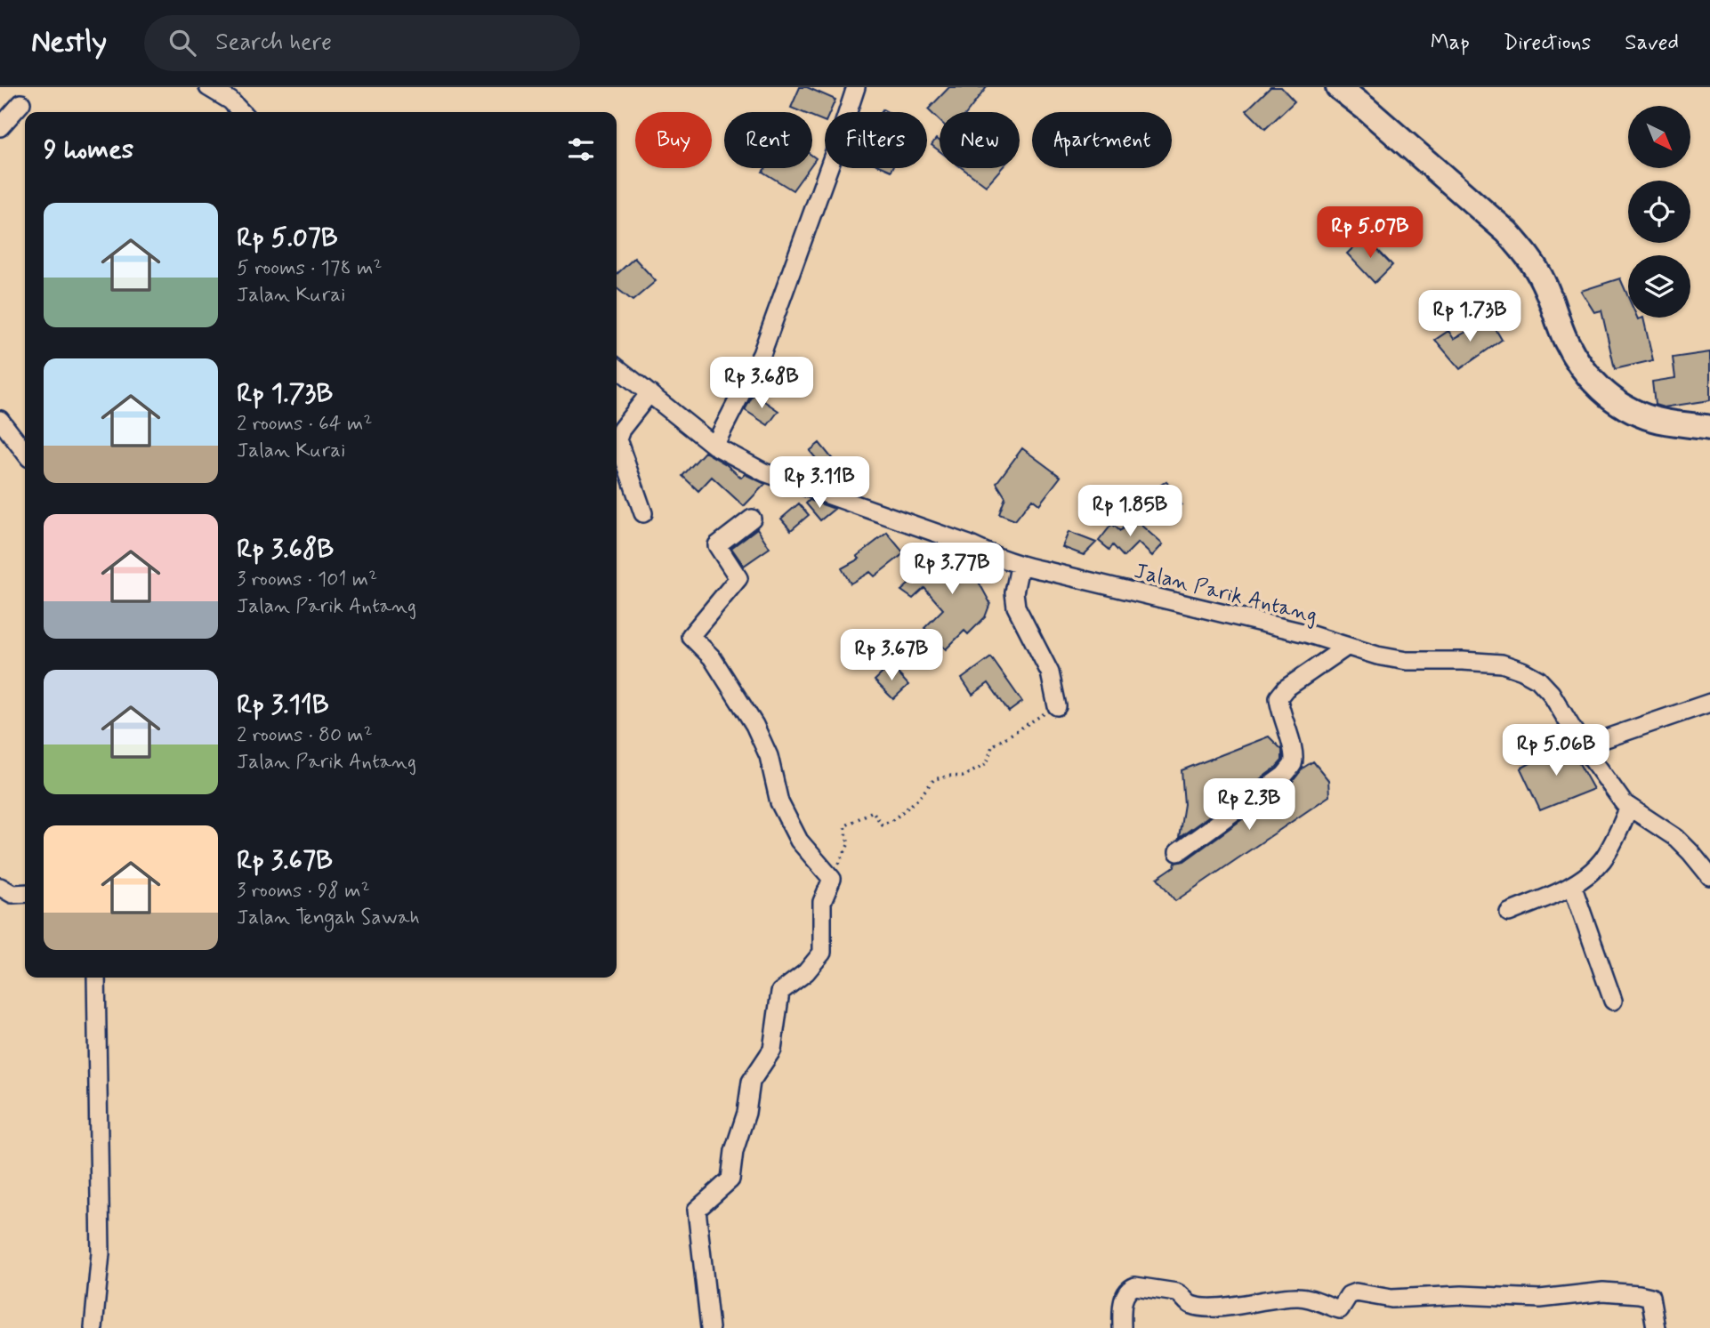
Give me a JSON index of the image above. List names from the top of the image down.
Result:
{
  "streets": {
    "street": ["Jalan Parik Antang"]
  },
  "north": "bottom right",
  "page": {
    "header": "Nestly",
    "search": "Search here",
    "nav": ["Map", "Directions", "Saved"],
    "chip": [
      "Buy",
      "Rent",
      "Filters",
      "New",
      "Apartment"
    ],
    "heading": "9 homes",
    "list": [
      {
        "name": "Rp 5.07B",
        "note": "5 rooms · 178 m² · Jalan Kurai"
      },
      {
        "name": "Rp 1.73B",
        "note": "2 rooms · 64 m² · Jalan Kurai"
      },
      {
        "name": "Rp 3.68B",
        "note": "3 rooms · 101 m² · Jalan Parik Antang"
      },
      {
        "name": "Rp 3.11B",
        "note": "2 rooms · 80 m² · Jalan Parik Antang"
      },
      {
        "name": "Rp 3.67B",
        "note": "3 rooms · 98 m² · Jalan Tengah Sawah"
      }
    ],
    "price": [
      "Rp 5.07B",
      "Rp 1.73B",
      "Rp 3.68B",
      "Rp 3.11B",
      "Rp 1.85B",
      "Rp 3.77B",
      "Rp 3.67B",
      "Rp 5.06B",
      "Rp 2.3B"
    ]
  }
}
